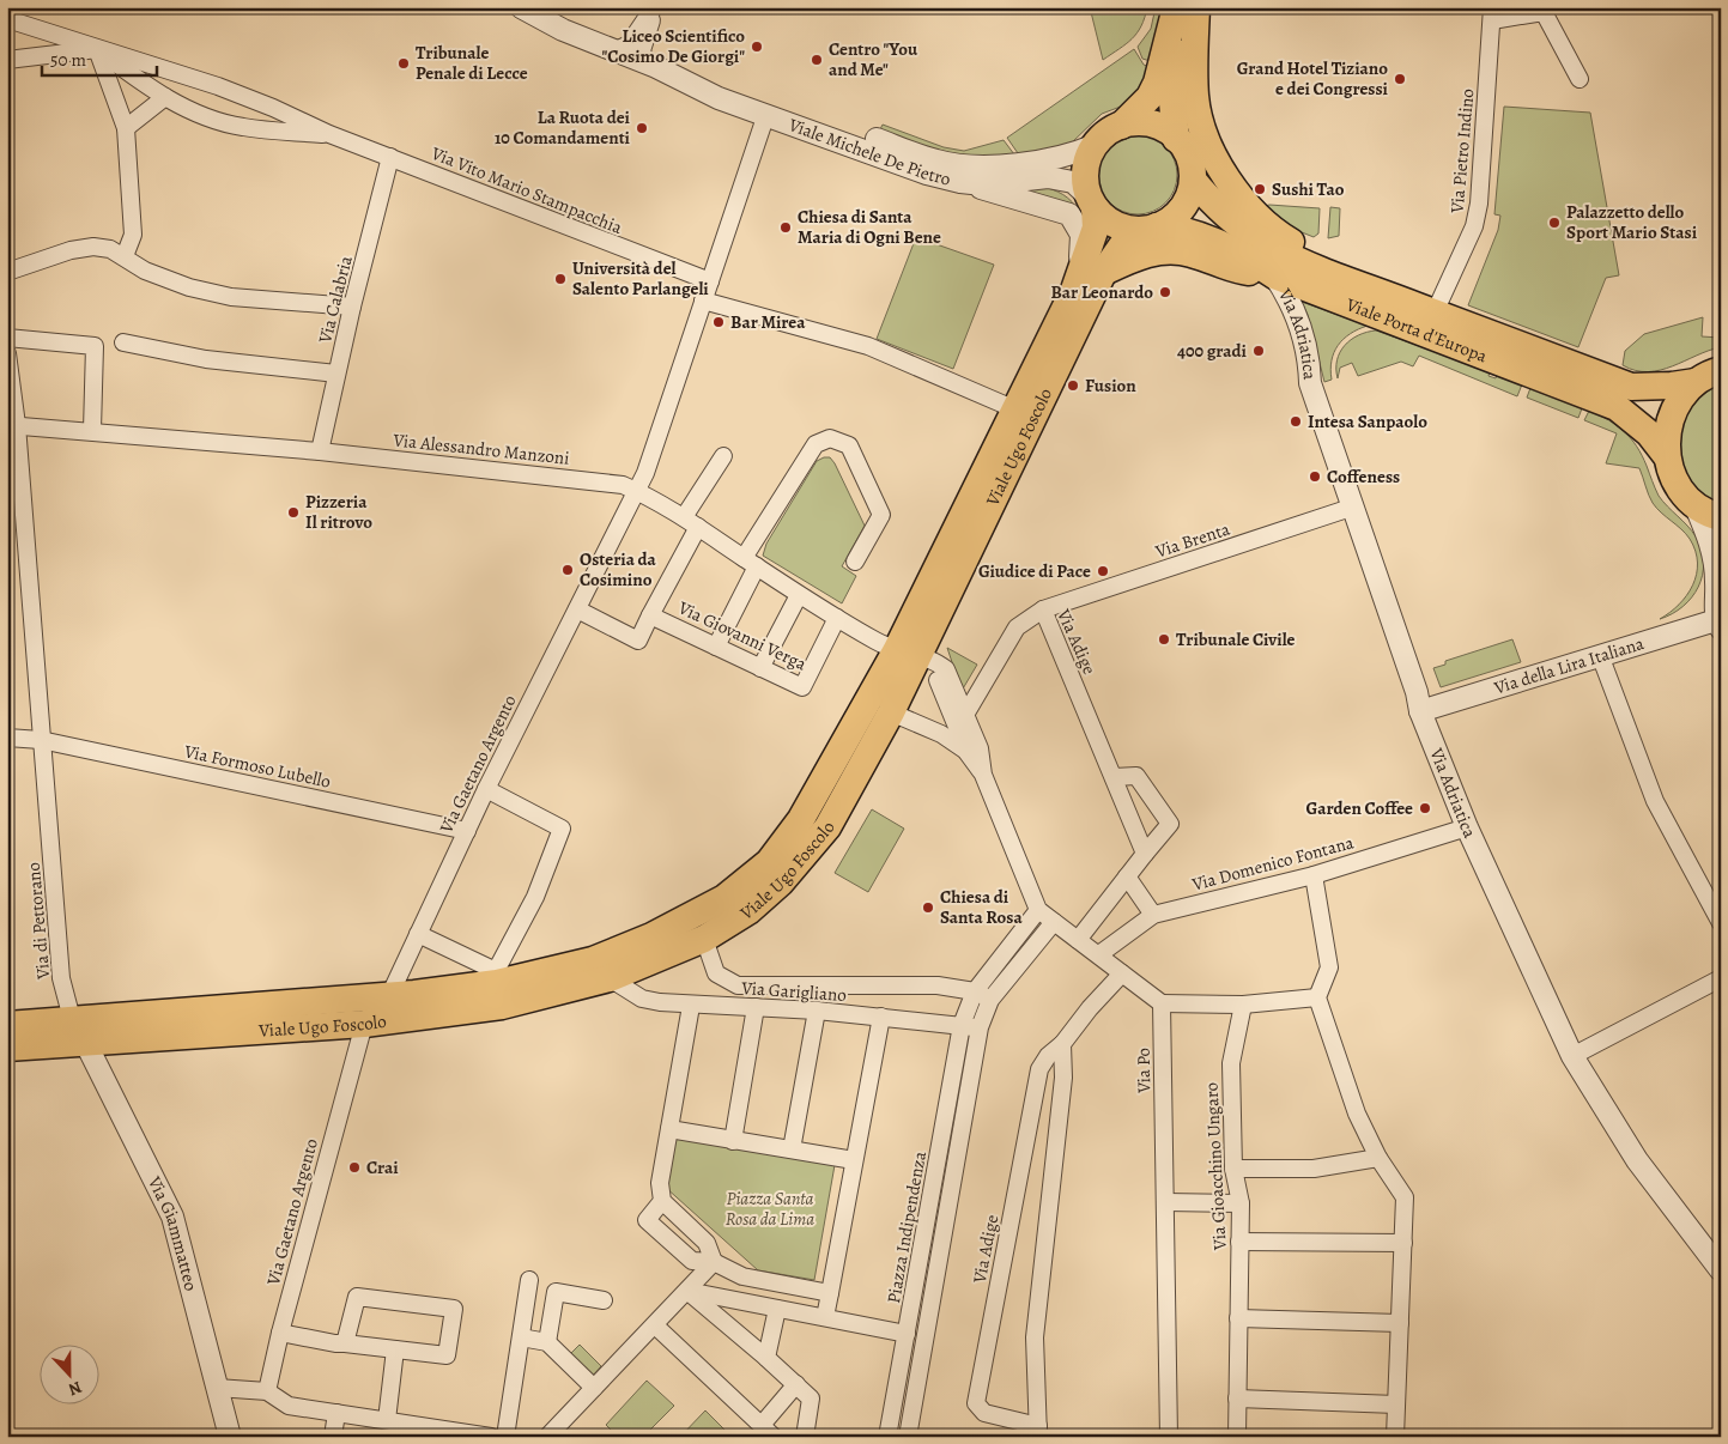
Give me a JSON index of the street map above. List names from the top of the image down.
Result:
{
  "streets": {
    "main road": ["Viale Porta d'Europa", "Viale Ugo Foscolo"],
    "street": [
      "Viale Michele De Pietro",
      "Via Pietro Indino",
      "Via Vito Mario Stampacchia",
      "Via Calabria",
      "Via Adriatica",
      "Via Alessandro Manzoni",
      "Via Brenta",
      "Via Giovanni Verga",
      "Via Adige",
      "Via della Lira Italiana",
      "Via Gaetano Argento",
      "Via Formoso Lubello",
      "Via Domenico Fontana",
      "Via di Pettorano",
      "Via Garigliano",
      "Via Po",
      "Via Gioacchino Ungaro",
      "Piazza Indipendenza",
      "Via Giammatteo"
    ]
  },
  "crossings": [
    ["Viale Michele De Pietro", "Viale Porta d'Europa"],
    ["Viale Michele De Pietro", "Viale Ugo Foscolo"],
    ["Viale Michele De Pietro", "Via Gaetano Argento"],
    ["Via Pietro Indino", "Viale Porta d'Europa"],
    ["Via Vito Mario Stampacchia", "Via Calabria"],
    ["Via Vito Mario Stampacchia", "Via Gaetano Argento"],
    ["Via Calabria", "Via Alessandro Manzoni"],
    ["Viale Porta d'Europa", "Via Adriatica"],
    ["Viale Porta d'Europa", "Viale Ugo Foscolo"],
    ["Via Adriatica", "Via Brenta"],
    ["Via Adriatica", "Via della Lira Italiana"],
    ["Via Adriatica", "Via Domenico Fontana"],
    ["Viale Ugo Foscolo", "Via Alessandro Manzoni"],
    ["Viale Ugo Foscolo", "Via Gaetano Argento"],
    ["Viale Ugo Foscolo", "Via di Pettorano"],
    ["Viale Ugo Foscolo", "Via Garigliano"],
    ["Viale Ugo Foscolo", "Via Giammatteo"],
    ["Via Alessandro Manzoni", "Via Giovanni Verga"],
    ["Via Alessandro Manzoni", "Via Gaetano Argento"],
    ["Via Alessandro Manzoni", "Via di Pettorano"],
    ["Via Brenta", "Via Adige"],
    ["Via Giovanni Verga", "Via Gaetano Argento"],
    ["Via Gaetano Argento", "Via Formoso Lubello"],
    ["Via Formoso Lubello", "Via di Pettorano"],
    ["Via di Pettorano", "Via Giammatteo"],
    ["Via Garigliano", "Piazza Indipendenza"]
  ],
  "parks": ["Piazza Santa Rosa da Lima"],
  "places": [
    "Liceo Scientifico \"Cosimo De Giorgi\"",
    "Centro \"You and Me\"",
    "Tribunale Penale di Lecce",
    "Grand Hotel Tiziano e dei Congressi",
    "La Ruota dei 10 Comandamenti",
    "Sushi Tao",
    "Palazzetto dello Sport Mario Stasi",
    "Chiesa di Santa Maria di Ogni Bene",
    "Università del Salento Parlangeli",
    "Bar Leonardo",
    "Bar Mirea",
    "400 gradi",
    "Fusion",
    "Intesa Sanpaolo",
    "Coffeness",
    "Pizzeria Il ritrovo",
    "Osteria da Cosimino",
    "Giudice di Pace",
    "Tribunale Civile",
    "Garden Coffee",
    "Chiesa di Santa Rosa",
    "Crai"
  ],
  "scale_bar": "50 m",
  "north": "bottom"
}
